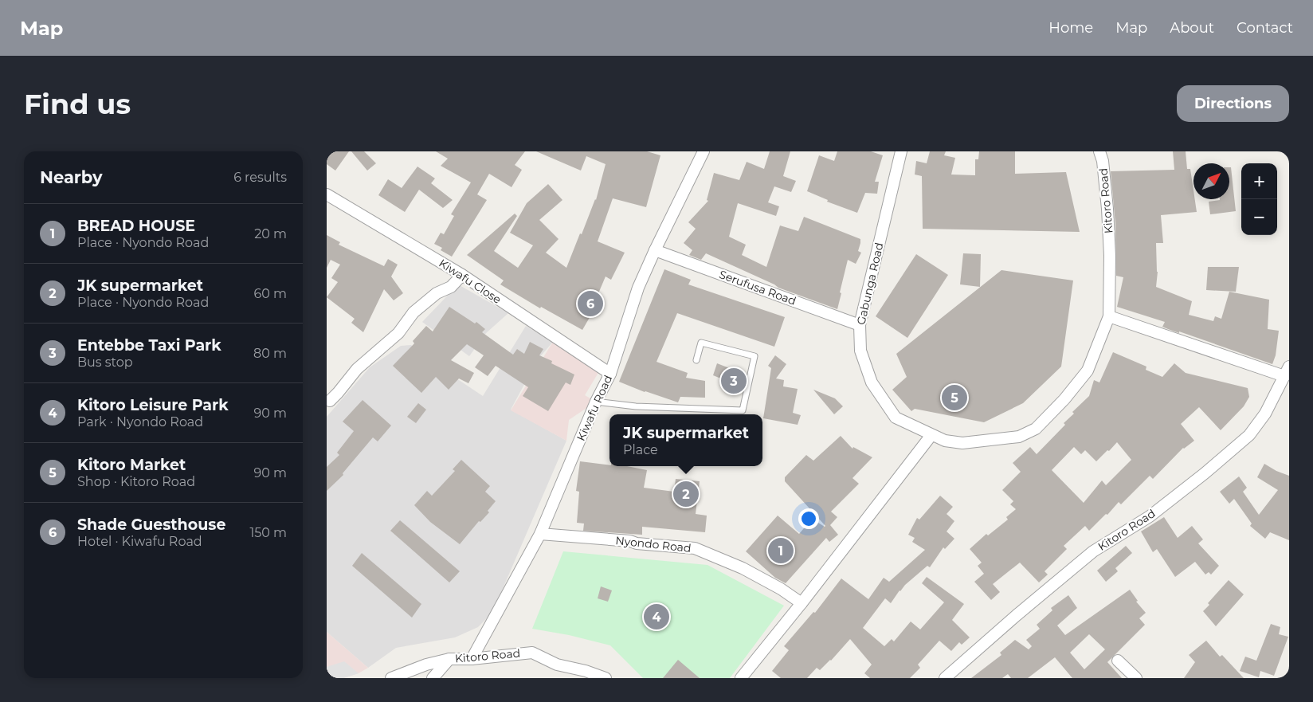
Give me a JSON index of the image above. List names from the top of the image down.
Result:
{
  "streets": {
    "street": [
      "Kitoro Road",
      "Kiwafu Close",
      "Gabunga Road",
      "Serufusa Road",
      "Kiwafu Road",
      "Nyondo Road"
    ]
  },
  "crossings": [
    ["Kitoro Road", "Gabunga Road"],
    ["Kitoro Road", "Kiwafu Road"],
    ["Kiwafu Close", "Kiwafu Road"],
    ["Gabunga Road", "Serufusa Road"],
    ["Serufusa Road", "Kiwafu Road"],
    ["Kiwafu Road", "Nyondo Road"]
  ],
  "north": "top right",
  "page": {
    "header": "Map",
    "nav": [
      "Home",
      "Map",
      "About",
      "Contact"
    ],
    "buttons": "Directions",
    "title": "Find us",
    "heading": ["Nearby", "6 results"],
    "map_buttons": ["+", "−"],
    "list": [
      {
        "mark": "1",
        "name": "BREAD HOUSE",
        "note": "Place · Nyondo Road",
        "value": "20 m"
      },
      {
        "mark": "2",
        "name": "JK supermarket",
        "note": "Place · Nyondo Road",
        "value": "60 m"
      },
      {
        "mark": "3",
        "name": "Entebbe Taxi Park",
        "note": "Bus stop",
        "value": "80 m"
      },
      {
        "mark": "4",
        "name": "Kitoro Leisure Park",
        "note": "Park · Nyondo Road",
        "value": "90 m"
      },
      {
        "mark": "5",
        "name": "Kitoro Market",
        "note": "Shop · Kitoro Road",
        "value": "90 m"
      },
      {
        "mark": "6",
        "name": "Shade Guesthouse",
        "note": "Hotel · Kiwafu Road",
        "value": "150 m"
      }
    ],
    "pins": [
      "6",
      "3",
      "5",
      "2",
      "1",
      "4"
    ],
    "popup": ["JK supermarket", "Place"]
  }
}
